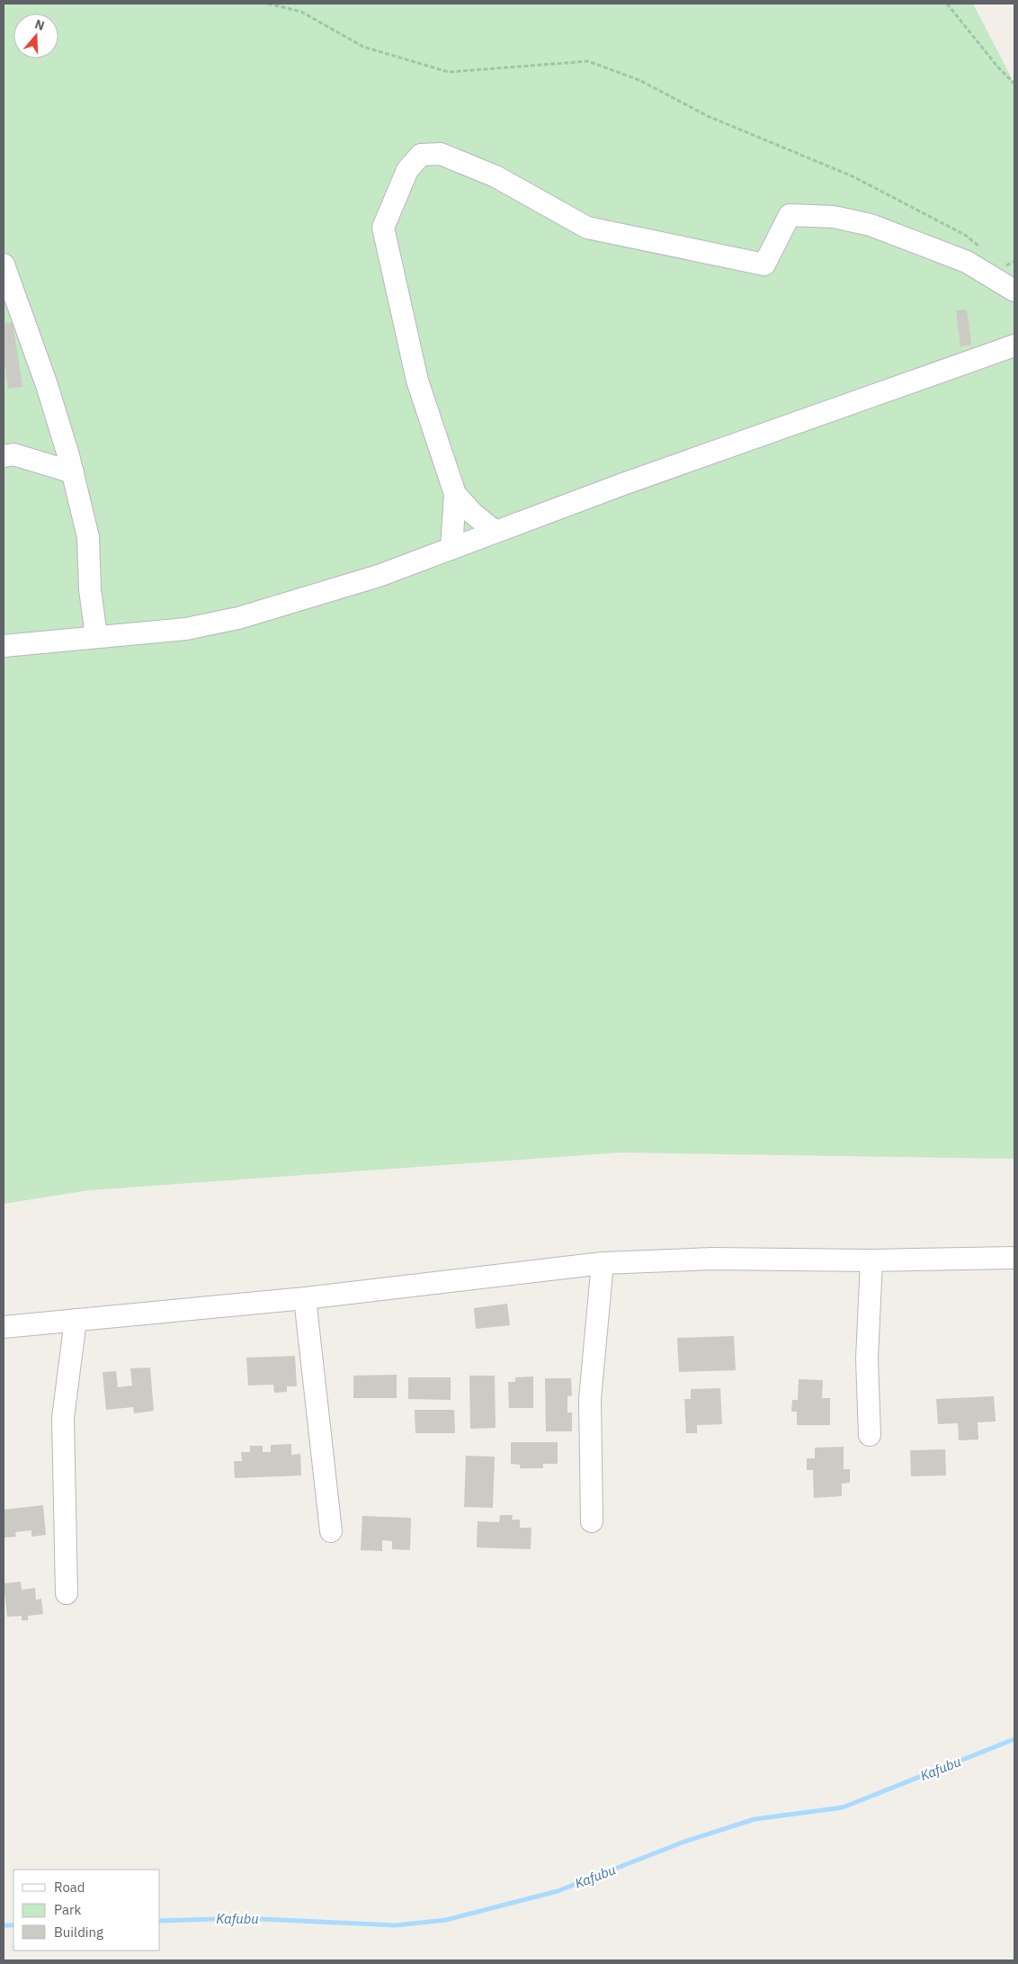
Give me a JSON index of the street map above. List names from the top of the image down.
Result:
{
  "water": ["Kafubu"],
  "legend": ["Road", "Park", "Building"],
  "north": "top"
}
